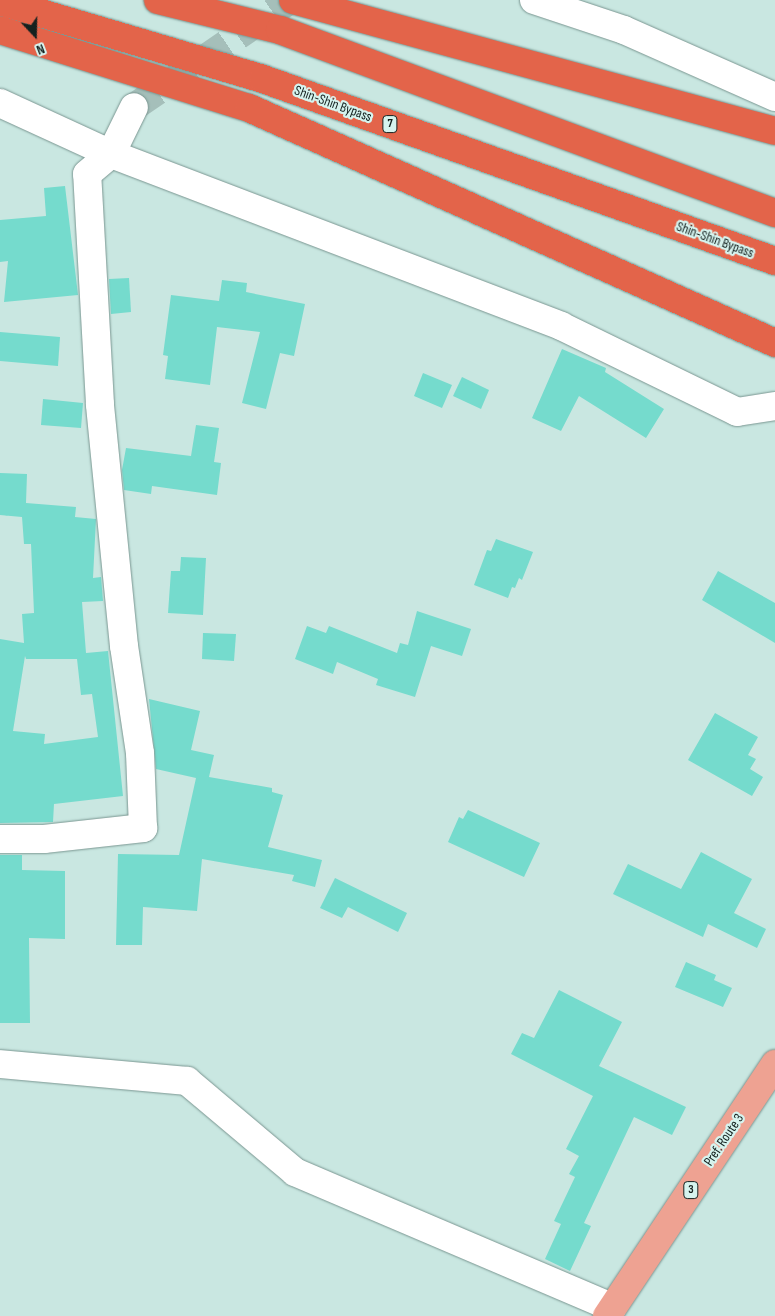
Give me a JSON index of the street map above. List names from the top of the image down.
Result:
{
  "streets": {
    "highway": ["Shin-Shin Bypass", "7"],
    "main road": ["Pref. Route 3", "3"]
  },
  "north": "bottom"
}
